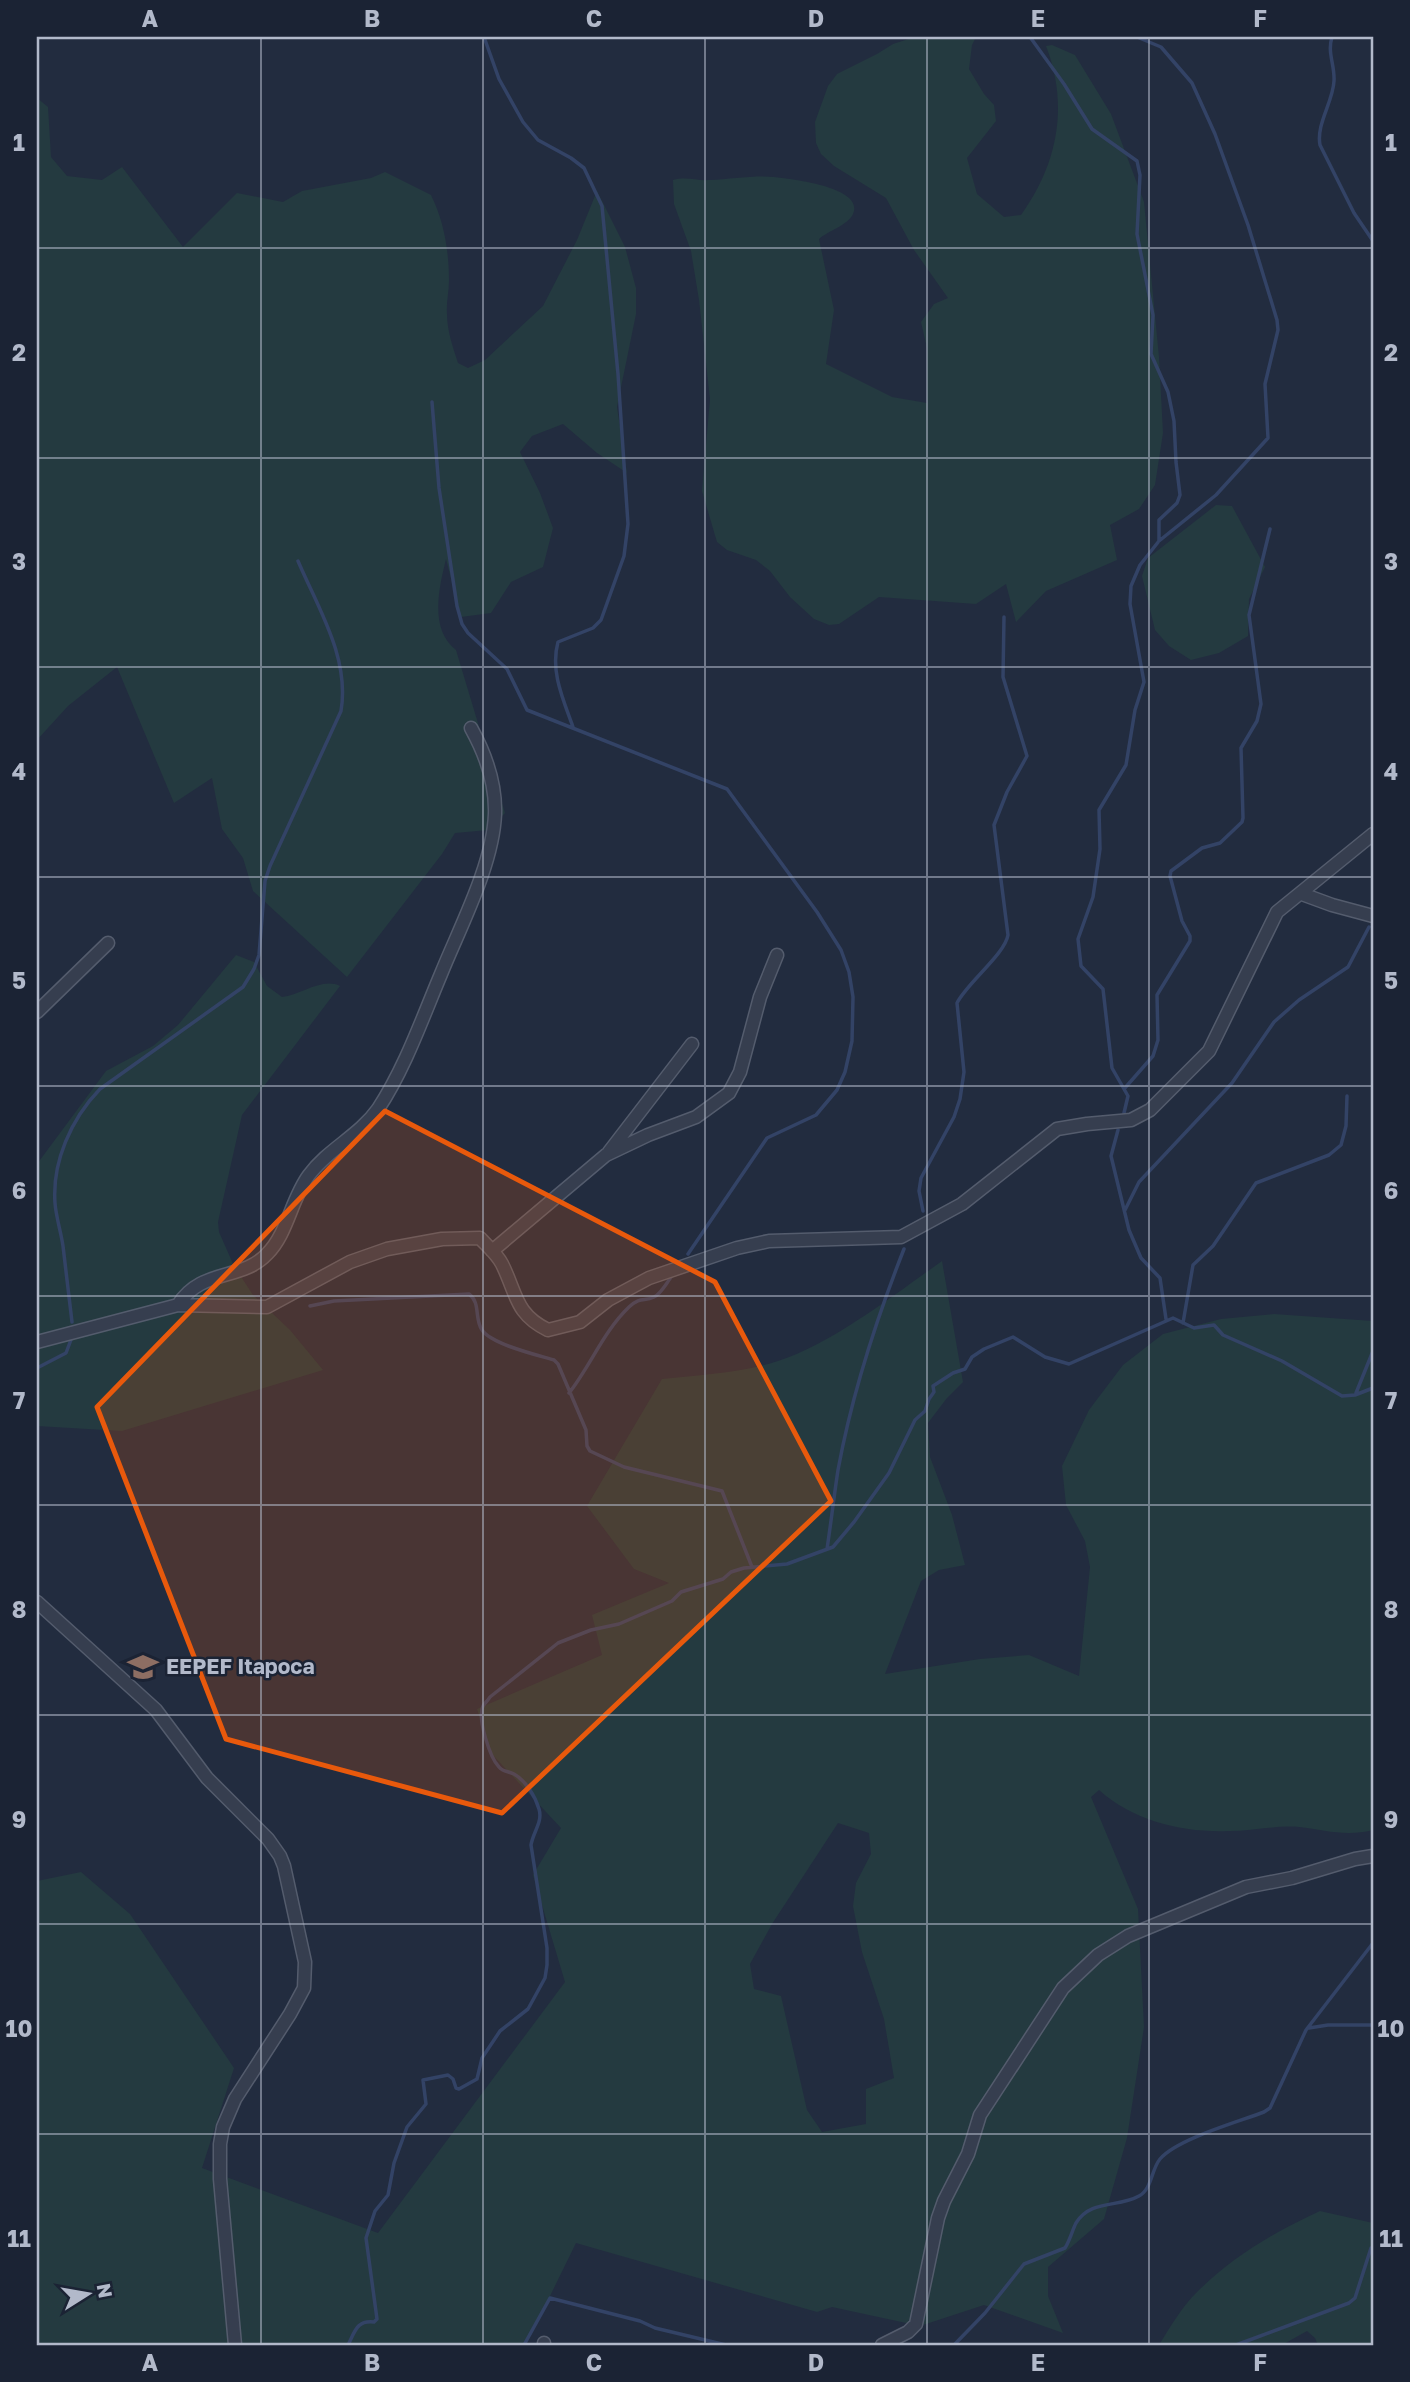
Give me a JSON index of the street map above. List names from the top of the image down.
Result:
{
  "places": {
    "school or university": ["EEPEF Itapoca"]
  },
  "north": "right",
  "grid": {
    "columns": [
      "A",
      "B",
      "C",
      "D",
      "E",
      "F"
    ],
    "rows": [
      "1",
      "2",
      "3",
      "4",
      "5",
      "6",
      "7",
      "8",
      "9",
      "10",
      "11"
    ]
  }
}
